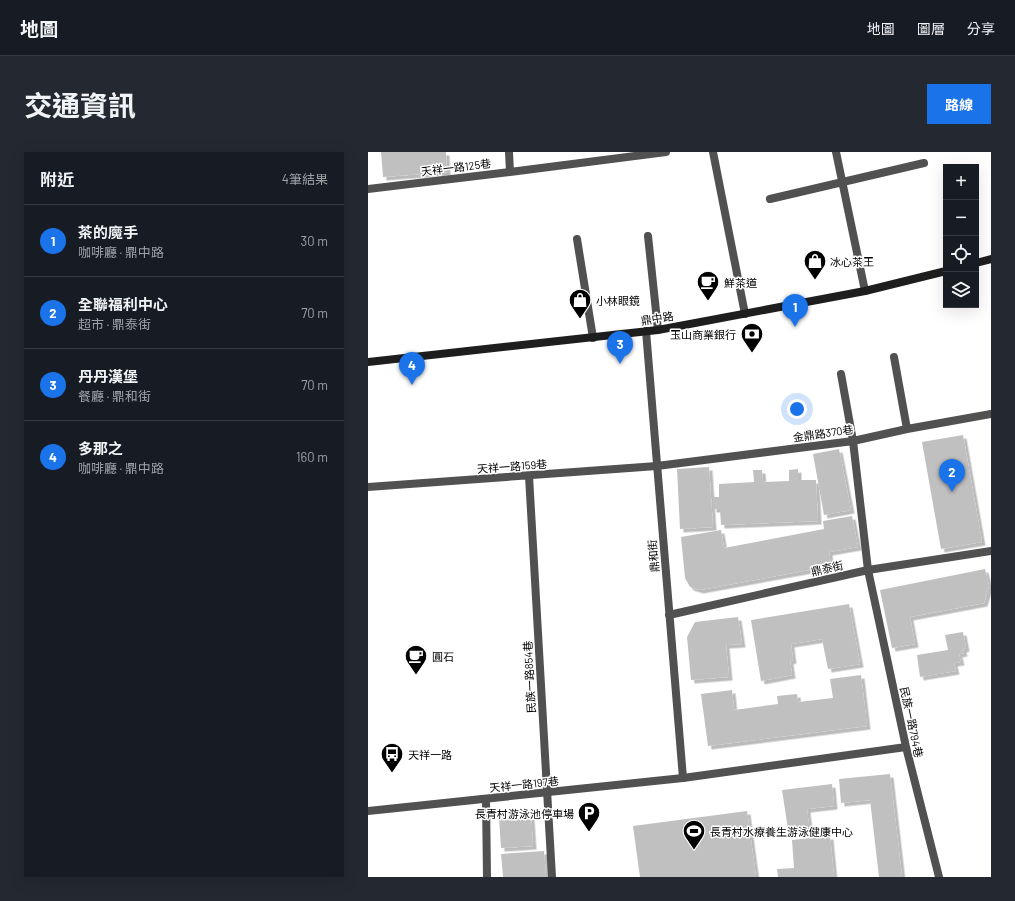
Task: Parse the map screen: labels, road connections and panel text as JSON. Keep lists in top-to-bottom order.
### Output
{
  "streets": {
    "street": [
      "天祥一路125巷",
      "鼎中路",
      "金鼎路370巷",
      "天祥一路159巷",
      "鼎和街",
      "鼎泰街",
      "民族一路854巷",
      "民族一路794巷",
      "天祥一路197巷"
    ]
  },
  "crossings": [
    ["鼎中路", "鼎和街"],
    ["金鼎路370巷", "天祥一路159巷"],
    ["金鼎路370巷", "鼎和街"],
    ["金鼎路370巷", "民族一路794巷"],
    ["天祥一路159巷", "鼎和街"],
    ["天祥一路159巷", "民族一路854巷"],
    ["鼎和街", "鼎泰街"],
    ["鼎和街", "天祥一路197巷"],
    ["鼎泰街", "民族一路794巷"],
    ["民族一路854巷", "天祥一路197巷"],
    ["民族一路794巷", "天祥一路197巷"]
  ],
  "places": {
    "shop": ["冰心茶王", "小林眼鏡"],
    "cafe": ["鮮茶道", "圓石"],
    "bank": ["玉山商業銀行"],
    "bus stop": ["天祥一路"],
    "parking": ["長青村游泳池停車場"],
    "sports": ["長青村水療養生游泳健康中心"]
  },
  "page": {
    "header": "地圖",
    "nav": ["地圖", "圖層", "分享"],
    "title": "交通資訊",
    "buttons": "路線",
    "heading": ["附近", "4筆結果"],
    "map_buttons": ["+", "−"],
    "list": [
      {
        "mark": "1",
        "name": "茶的魔手",
        "note": "咖啡廳 · 鼎中路",
        "value": "30 m"
      },
      {
        "mark": "2",
        "name": "全聯福利中心",
        "note": "超市 · 鼎泰街",
        "value": "70 m"
      },
      {
        "mark": "3",
        "name": "丹丹漢堡",
        "note": "餐廳 · 鼎和街",
        "value": "70 m"
      },
      {
        "mark": "4",
        "name": "多那之",
        "note": "咖啡廳 · 鼎中路",
        "value": "160 m"
      }
    ],
    "pins": [
      "1",
      "3",
      "4",
      "2"
    ]
  }
}
